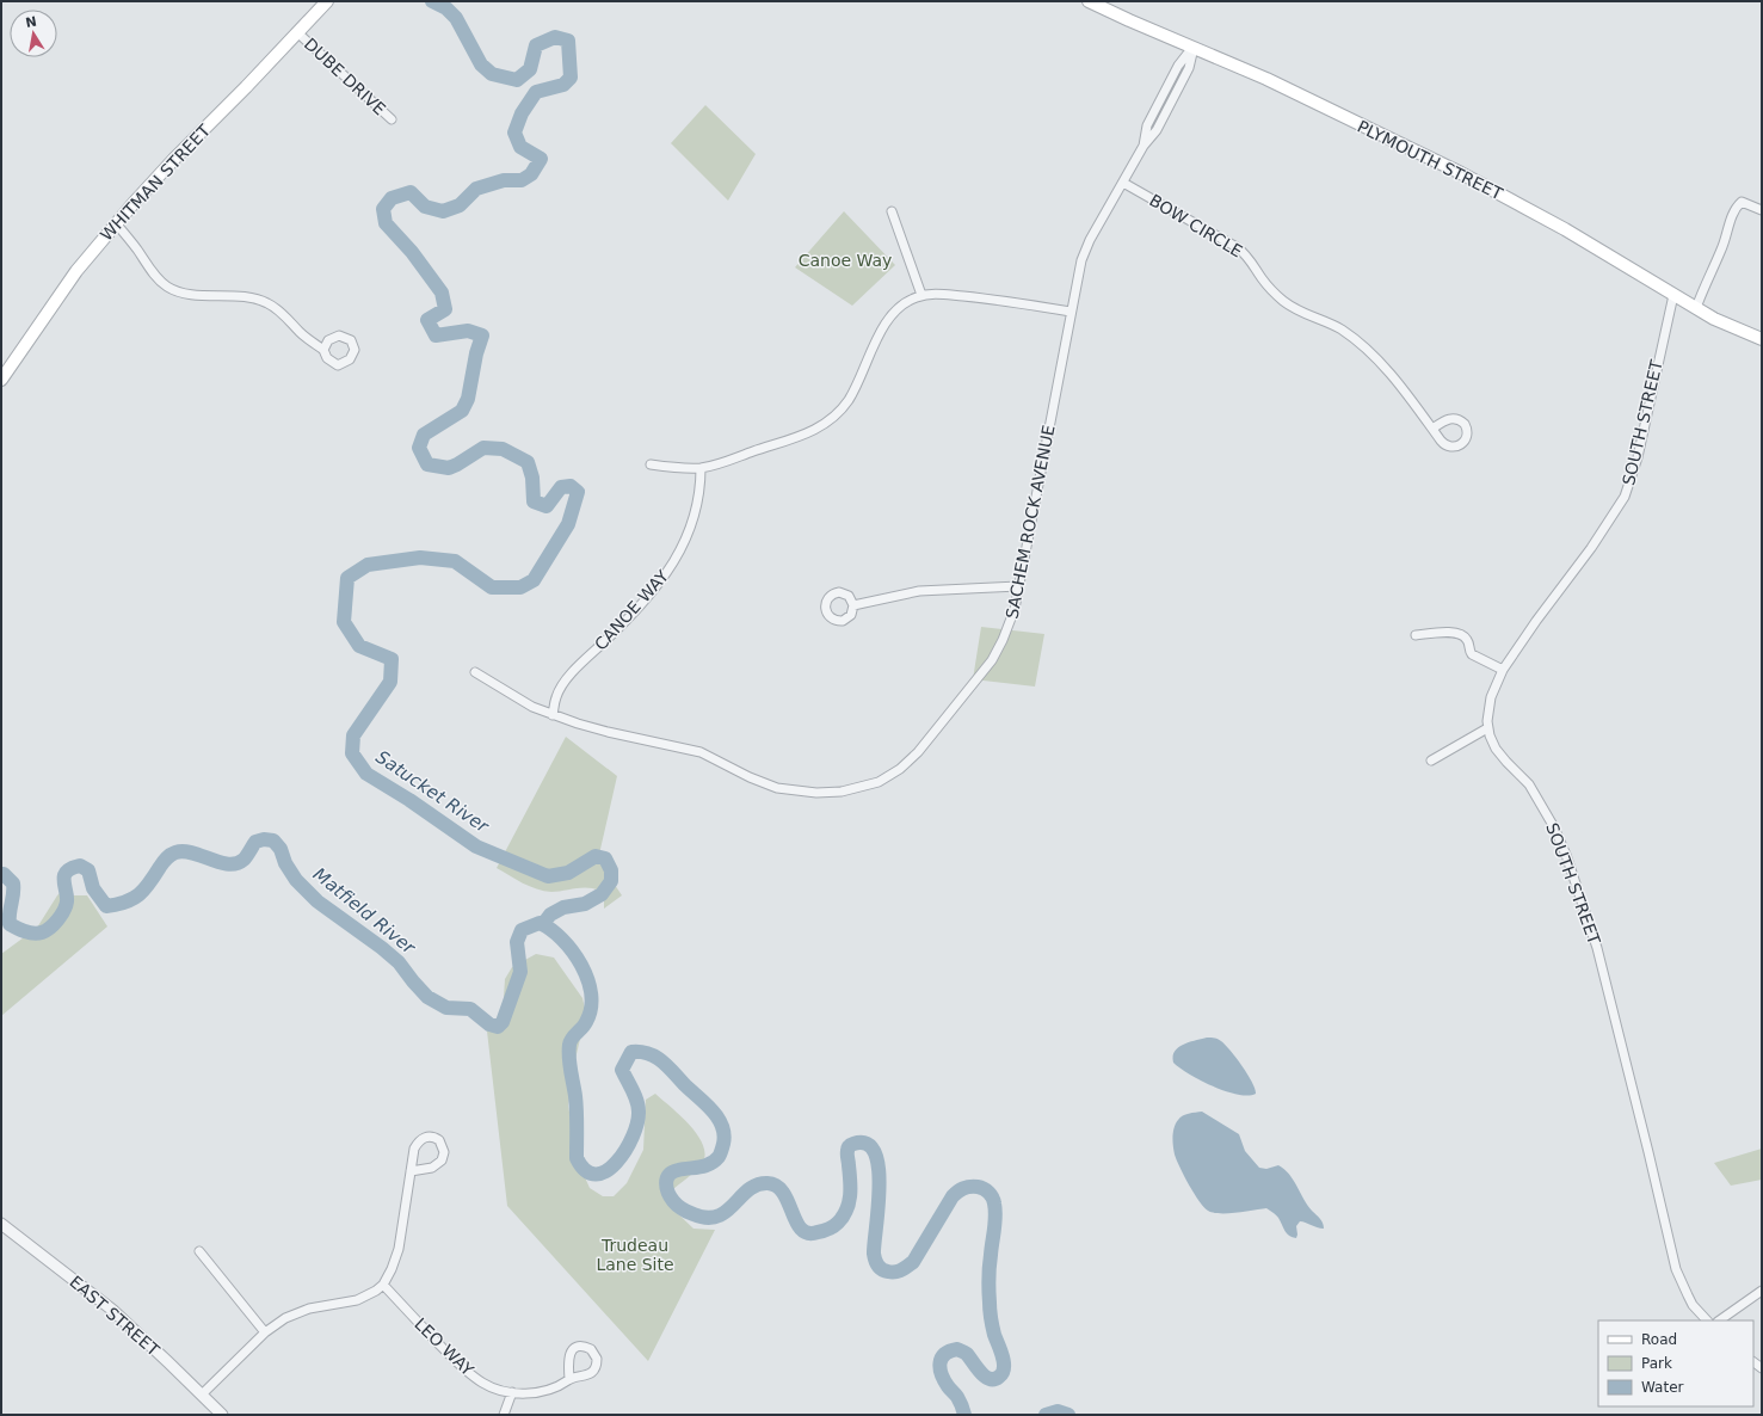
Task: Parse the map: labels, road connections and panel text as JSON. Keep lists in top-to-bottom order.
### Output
{
  "streets": {
    "main road": ["PLYMOUTH STREET", "WHITMAN STREET"],
    "street": [
      "DUBE DRIVE",
      "BOW CIRCLE",
      "SOUTH STREET",
      "SACHEM ROCK AVENUE",
      "CANOE WAY",
      "EAST STREET",
      "LEO WAY"
    ]
  },
  "crossings": [
    ["DUBE DRIVE", "WHITMAN STREET"],
    ["PLYMOUTH STREET", "SOUTH STREET"],
    ["PLYMOUTH STREET", "SACHEM ROCK AVENUE"],
    ["BOW CIRCLE", "SACHEM ROCK AVENUE"],
    ["SACHEM ROCK AVENUE", "CANOE WAY"]
  ],
  "water": ["Satucket River", "Matfield River"],
  "parks": ["Canoe Way", "Trudeau Lane Site"],
  "legend": ["Road", "Park", "Water"],
  "north": "top"
}
